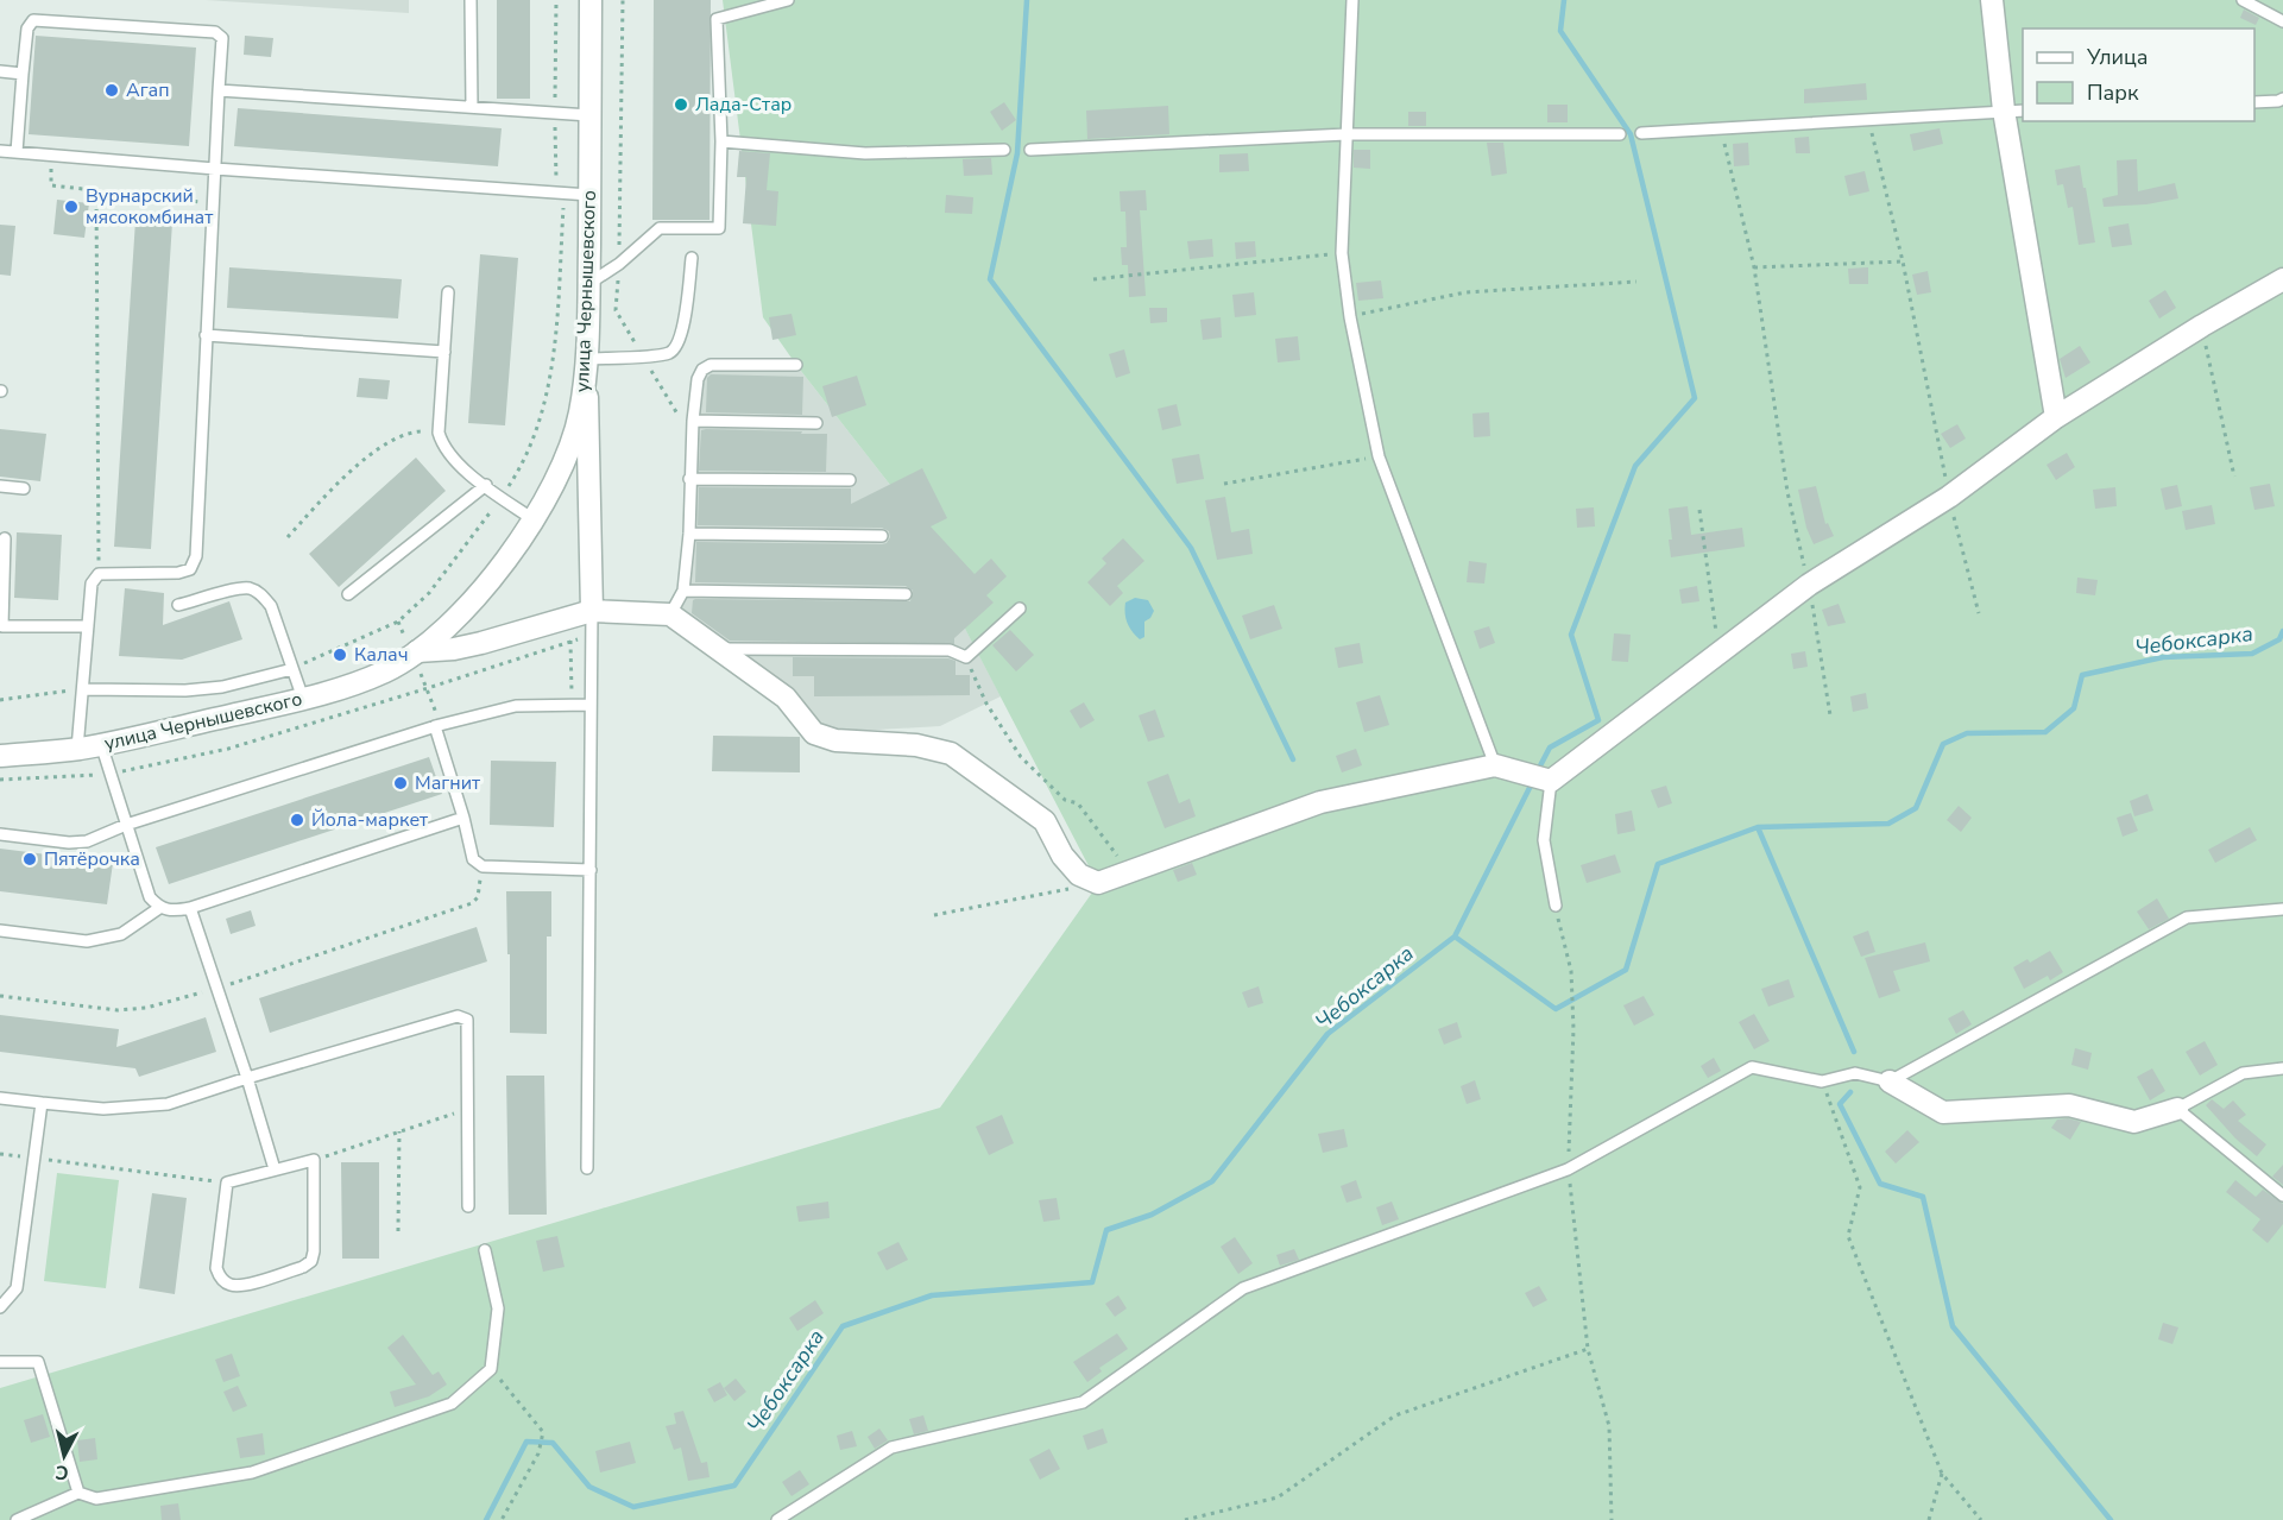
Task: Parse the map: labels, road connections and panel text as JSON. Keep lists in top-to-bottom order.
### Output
{
  "streets": {
    "street": ["улица Чернышевского"]
  },
  "water": ["Чебоксарка"],
  "places": [
    "Агап",
    "Лада-Стар",
    "Вурнарский мясокомбинат",
    "Калач",
    "Магнит",
    "Йола-маркет",
    "Пятёрочка"
  ],
  "legend": ["Улица", "Парк"],
  "north": "bottom"
}
